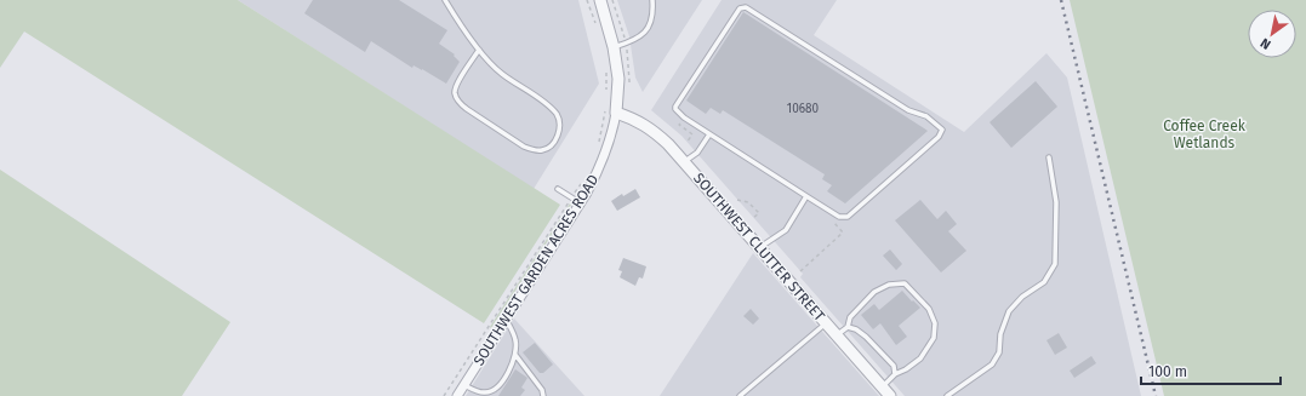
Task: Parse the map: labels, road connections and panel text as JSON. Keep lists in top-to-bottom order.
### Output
{
  "streets": {
    "street": ["SOUTHWEST CLUTTER STREET", "SOUTHWEST GARDEN ACRES ROAD"]
  },
  "crossings": [
    ["SOUTHWEST CLUTTER STREET", "SOUTHWEST GARDEN ACRES ROAD"]
  ],
  "parks": ["Coffee Creek Wetlands"],
  "house_numbers": ["10680"],
  "scale_bar": "100 m",
  "north": "bottom left"
}
